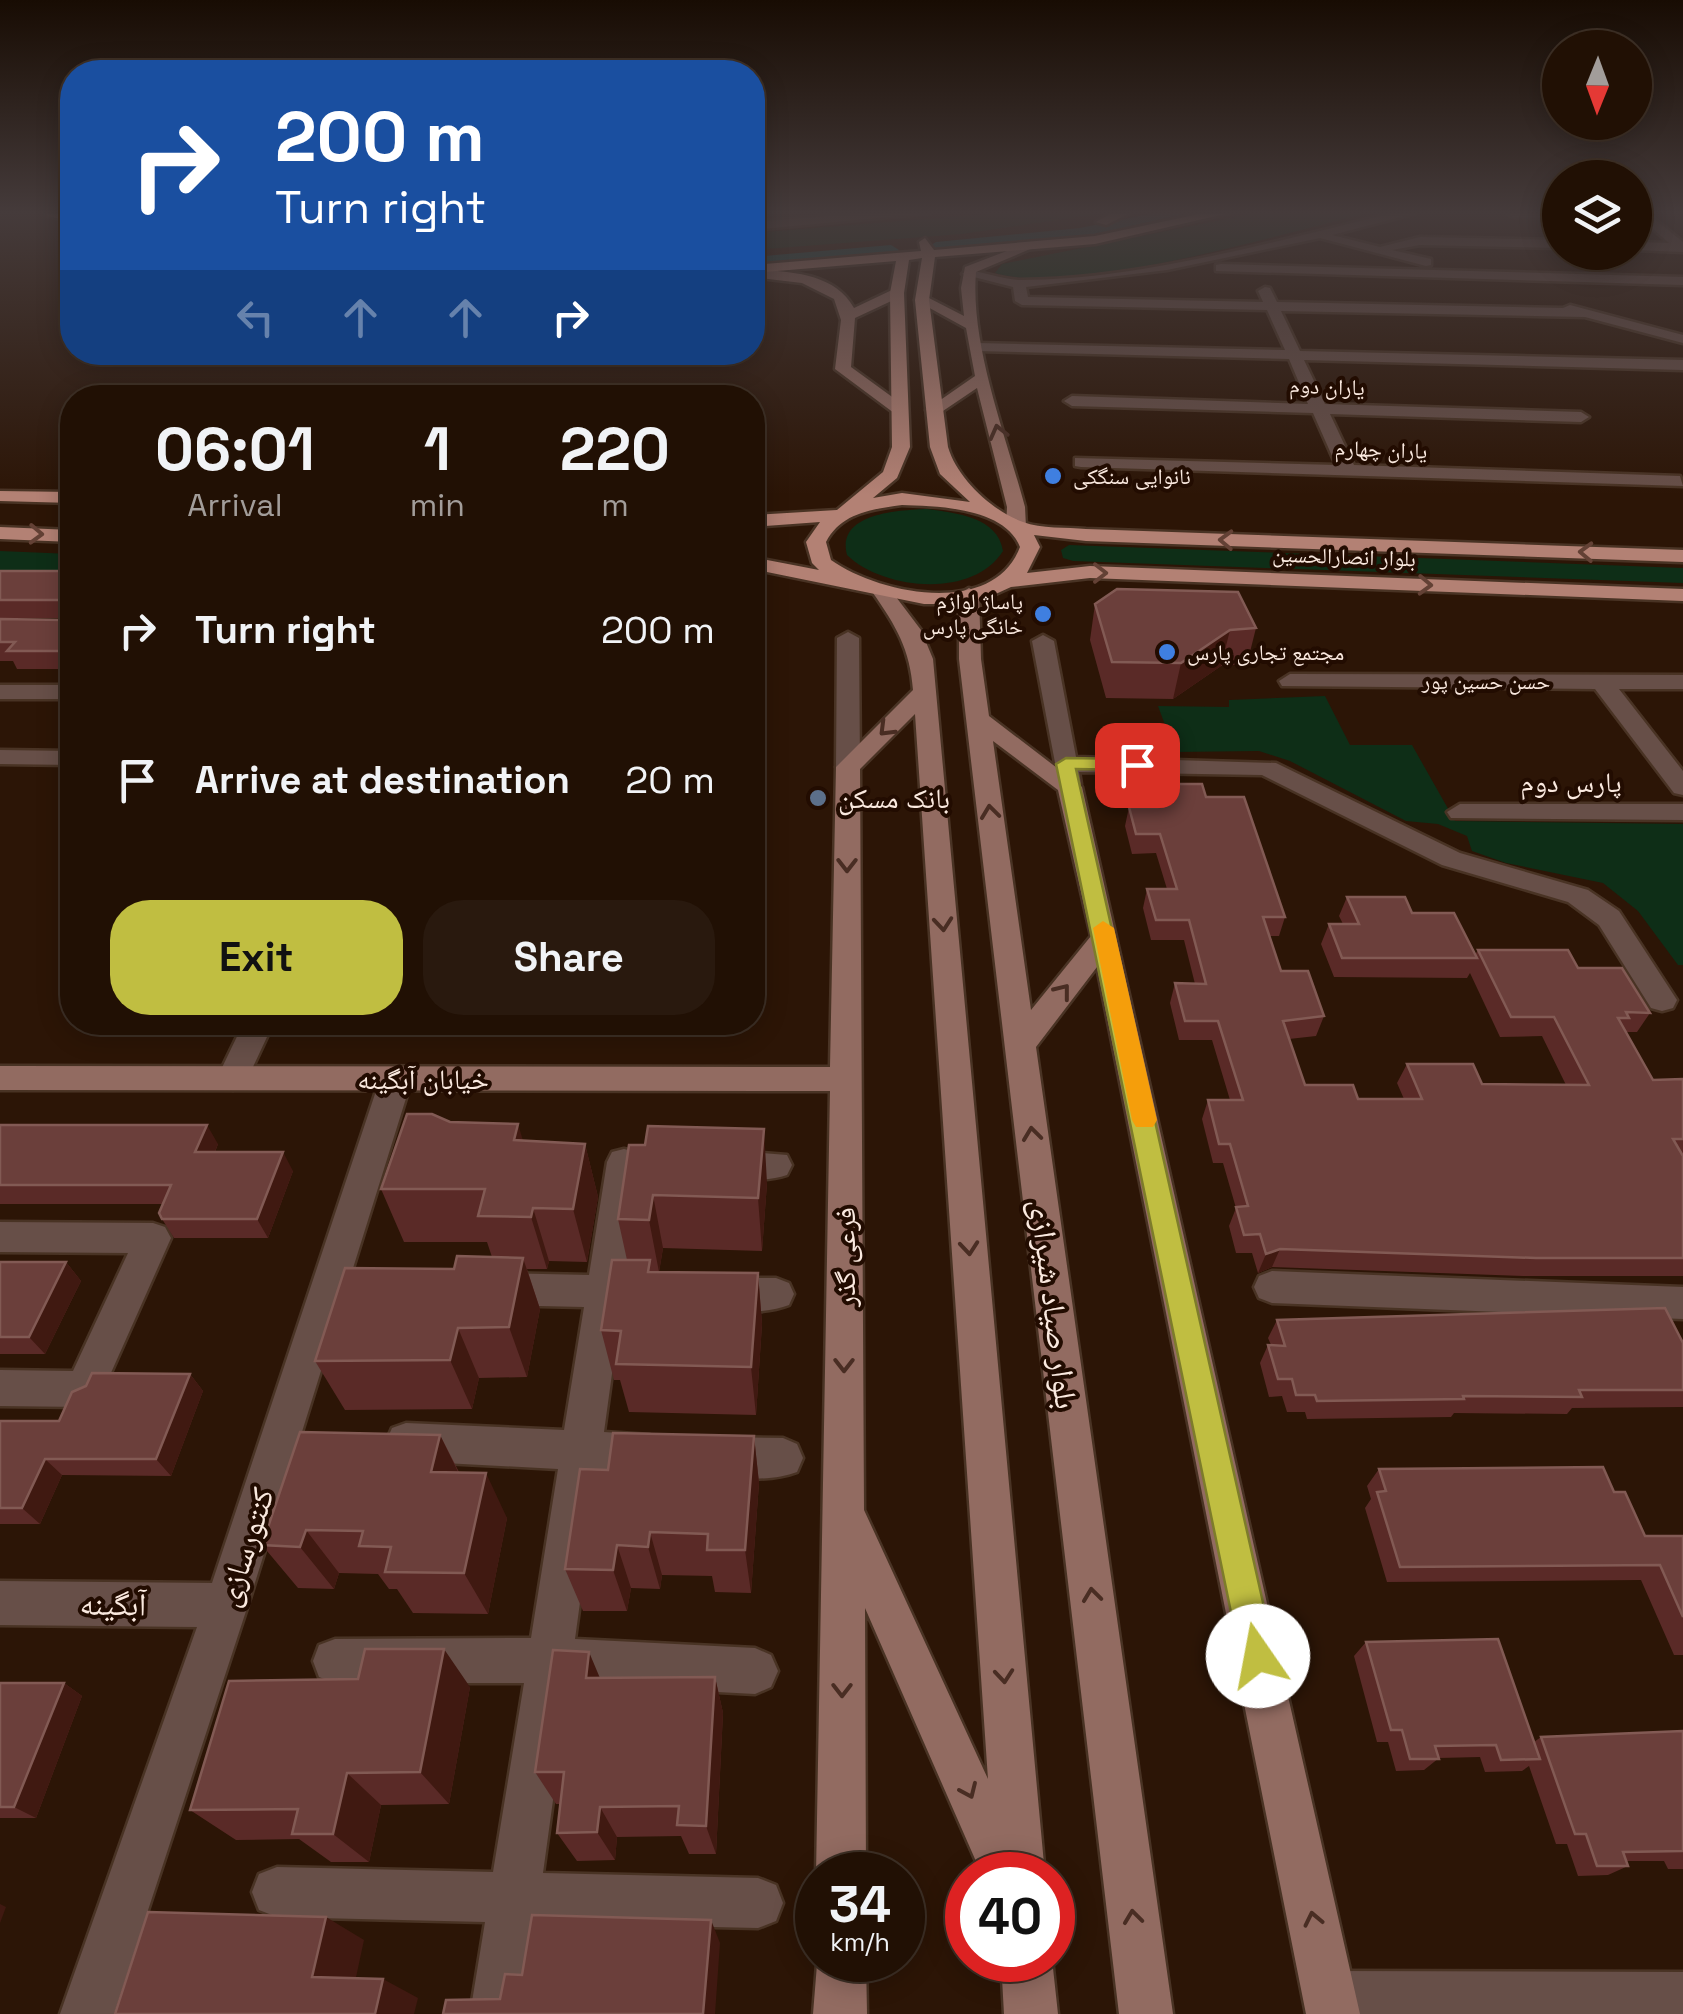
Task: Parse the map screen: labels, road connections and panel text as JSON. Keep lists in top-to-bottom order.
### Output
{
  "streets": {
    "main road": [
      "بلوار انصارالحسین",
      "خیابان آبگینه",
      "فرعی گذر",
      "بلوار صیاد شیرازی"
    ],
    "street": [
      "یاران دوم",
      "یاران چهارم",
      "حسن حسین پور",
      "پارس دوم",
      "کنتورسازی",
      "آبگینه"
    ]
  },
  "crossings": [
    ["بلوار انصارالحسین", "بلوار صیاد شیرازی"],
    ["خیابان آبگینه", "فرعی گذر"],
    ["خیابان آبگینه", "کنتورسازی"],
    ["کنتورسازی", "آبگینه"]
  ],
  "places": [
    "نانوایی سنگکی",
    "پاساژ لوازم خانگی پارس",
    "مجتمع تجاری پارس",
    "بانک مسکن"
  ],
  "north": "bottom",
  "page": {
    "turn": ["200 m", "Turn right"],
    "eta": [
      "06:01",
      "Arrival",
      "1",
      "min",
      "220",
      "m"
    ],
    "list": [
      {
        "name": "Turn right",
        "value": "200 m"
      },
      {
        "name": "Arrive at destination",
        "value": "20 m"
      }
    ],
    "buttons": ["Exit", "Share"],
    "speed": "34 km/h",
    "limit": "40"
  }
}
